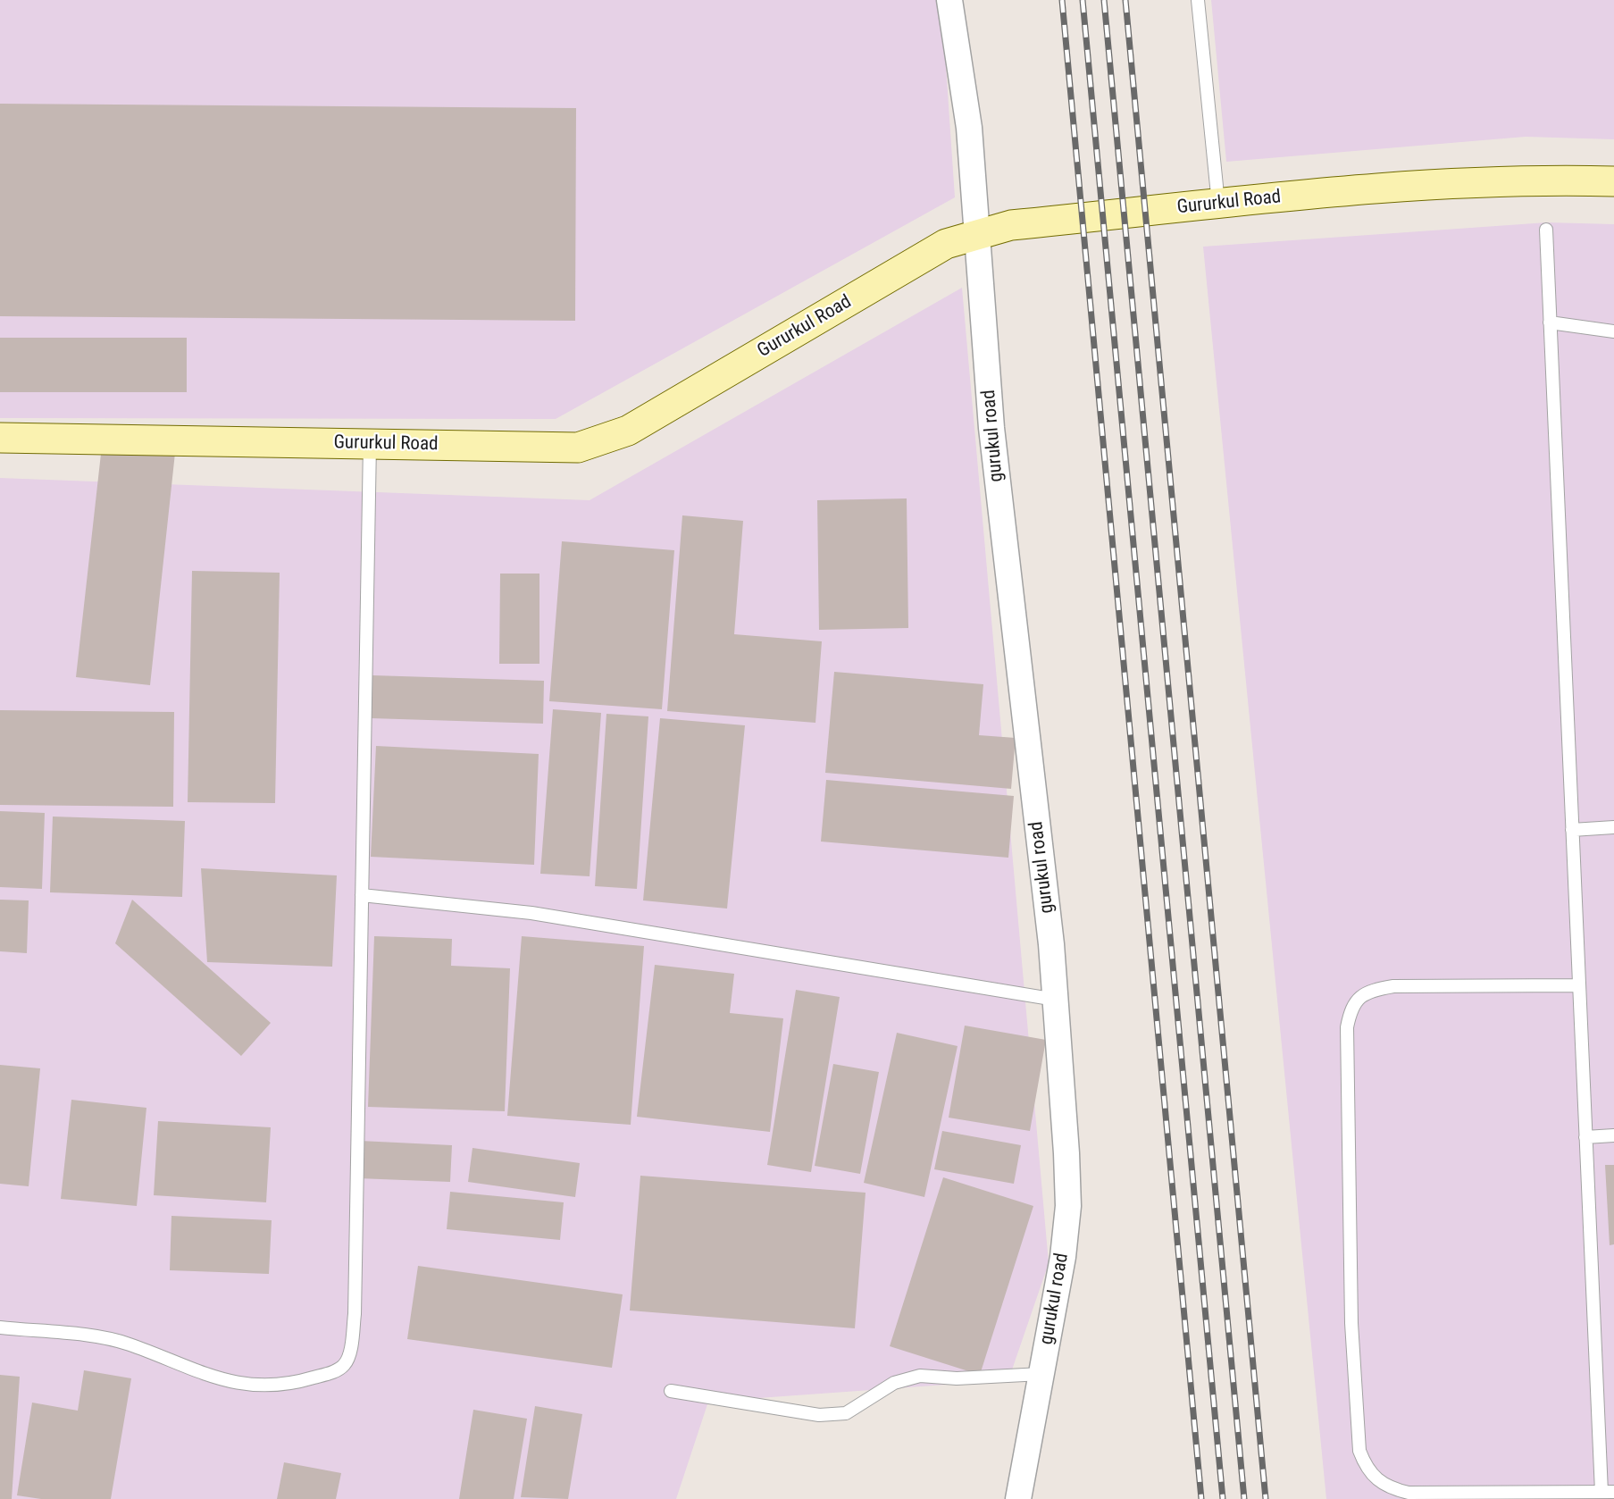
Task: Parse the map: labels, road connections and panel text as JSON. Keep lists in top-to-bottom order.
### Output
{
  "streets": {
    "street": ["Gururkul Road", "gurukul road"]
  },
  "crossings": [
    ["Gururkul Road", "gurukul road"]
  ]
}
